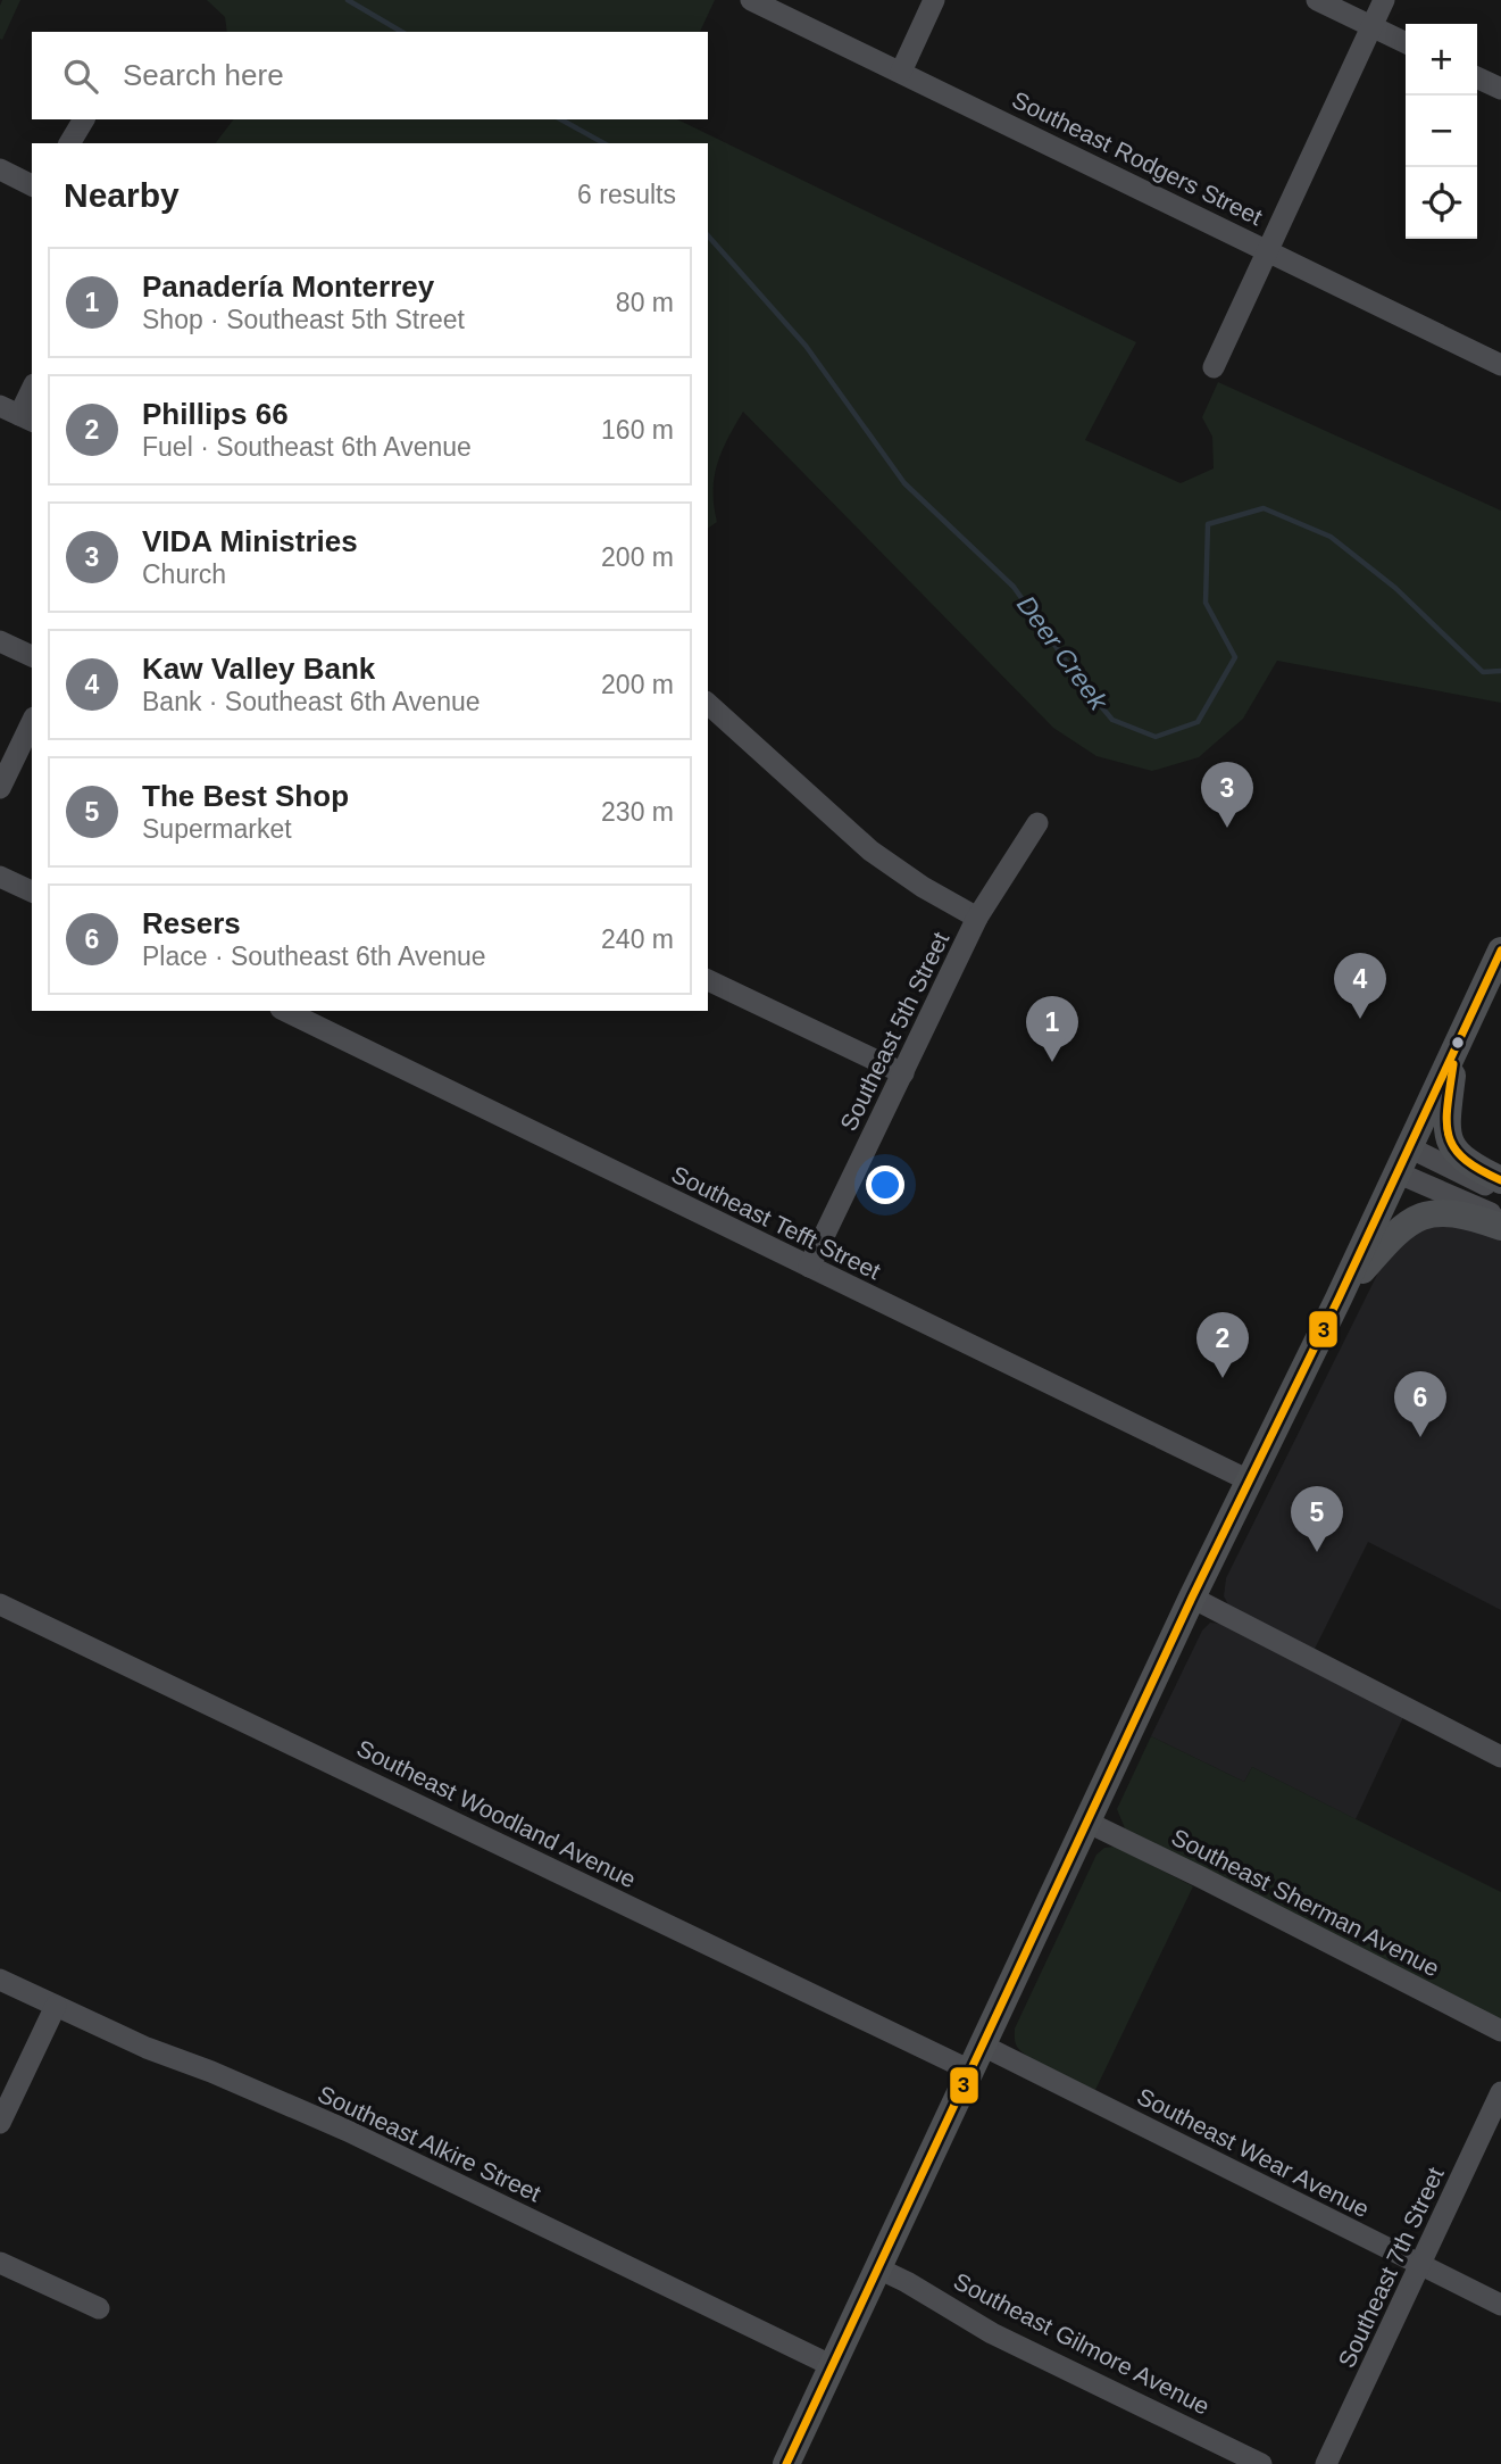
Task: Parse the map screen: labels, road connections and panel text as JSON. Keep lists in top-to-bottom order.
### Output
{
  "streets": {
    "street": [
      "Southeast Rodgers Street",
      "Southeast 5th Street",
      "Southeast Tefft Street",
      "Southeast Woodland Avenue",
      "Southeast Sherman Avenue",
      "Southeast Alkire Street",
      "Southeast Wear Avenue",
      "Southeast 7th Street",
      "Southeast Gilmore Avenue"
    ]
  },
  "crossings": [
    ["Southeast 5th Street", "Southeast Tefft Street"],
    ["Southeast Wear Avenue", "Southeast 7th Street"]
  ],
  "water": ["Deer Creek"],
  "lines": ["transit line 3"],
  "page": {
    "map_buttons": ["+", "−"],
    "search": "Search here",
    "heading": ["Nearby", "6 results"],
    "list": [
      {
        "mark": "1",
        "name": "Panadería Monterrey",
        "note": "Shop · Southeast 5th Street",
        "value": "80 m"
      },
      {
        "mark": "2",
        "name": "Phillips 66",
        "note": "Fuel · Southeast 6th Avenue",
        "value": "160 m"
      },
      {
        "mark": "3",
        "name": "VIDA Ministries",
        "note": "Church",
        "value": "200 m"
      },
      {
        "mark": "4",
        "name": "Kaw Valley Bank",
        "note": "Bank · Southeast 6th Avenue",
        "value": "200 m"
      },
      {
        "mark": "5",
        "name": "The Best Shop",
        "note": "Supermarket",
        "value": "230 m"
      },
      {
        "mark": "6",
        "name": "Resers",
        "note": "Place · Southeast 6th Avenue",
        "value": "240 m"
      }
    ],
    "pins": [
      "3",
      "4",
      "1",
      "2",
      "6",
      "5"
    ]
  }
}
